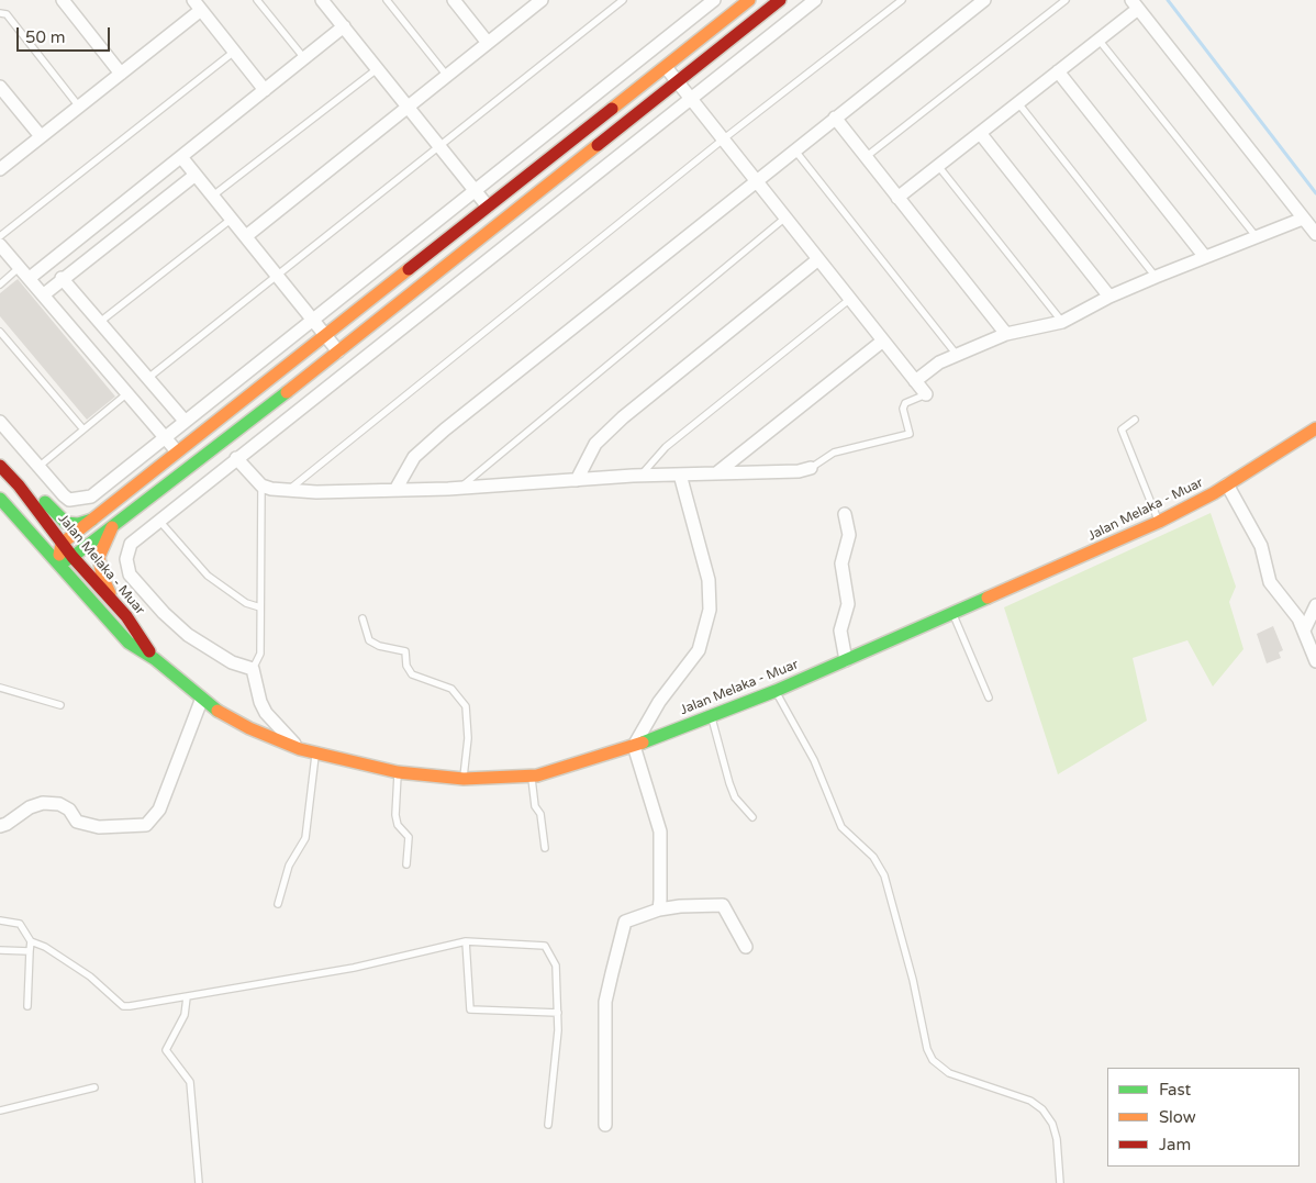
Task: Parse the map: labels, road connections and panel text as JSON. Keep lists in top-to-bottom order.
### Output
{
  "streets": {
    "main road": ["Jalan Melaka - Muar"]
  },
  "legend": ["Fast", "Slow", "Jam"],
  "scale_bar": "50 m"
}
